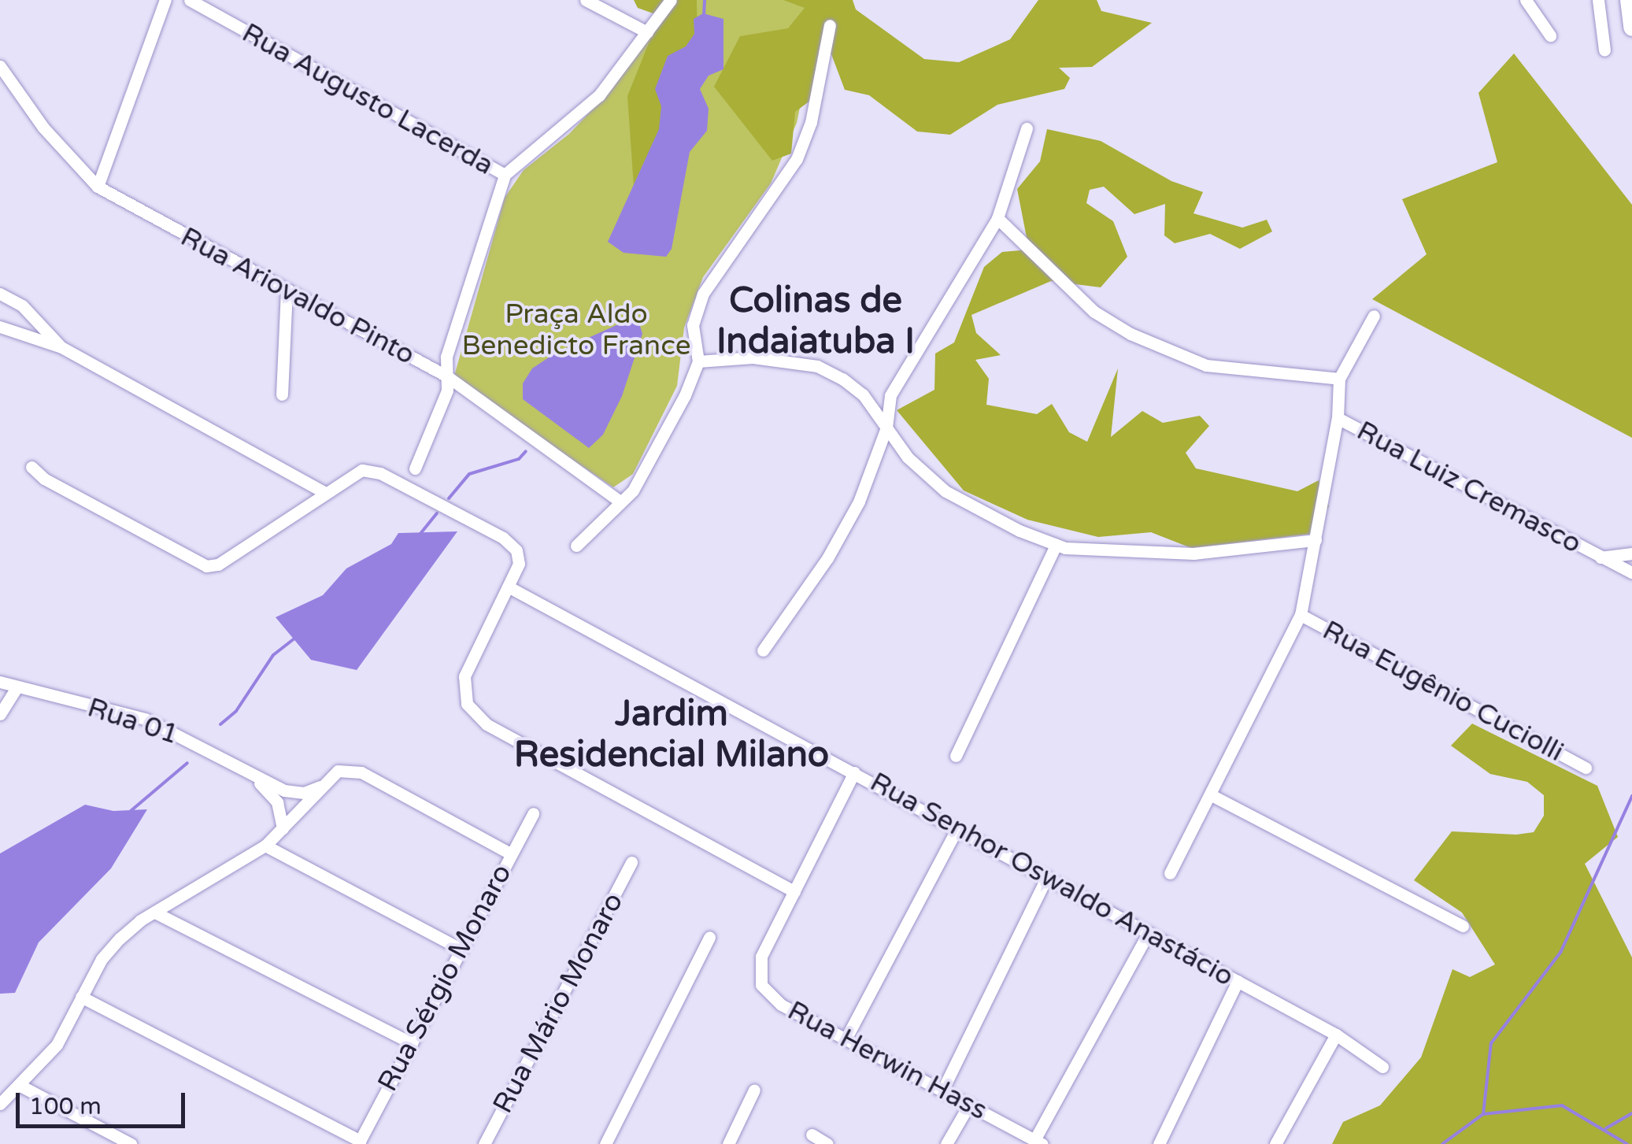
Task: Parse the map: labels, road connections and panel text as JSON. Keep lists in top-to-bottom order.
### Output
{
  "streets": {
    "street": [
      "Rua Augusto Lacerda",
      "Rua Ariovaldo Pinto",
      "Rua Luiz Cremasco",
      "Rua Eugênio Cuciolli",
      "Rua 01",
      "Rua Senhor Oswaldo Anastácio",
      "Rua Sérgio Monaro",
      "Rua Mário Monaro",
      "Rua Herwin Hass"
    ]
  },
  "districts": ["Colinas de Indaiatuba I", "Jardim Residencial Milano"],
  "parks": ["Praça Aldo Benedicto France"],
  "scale_bar": "100 m"
}
